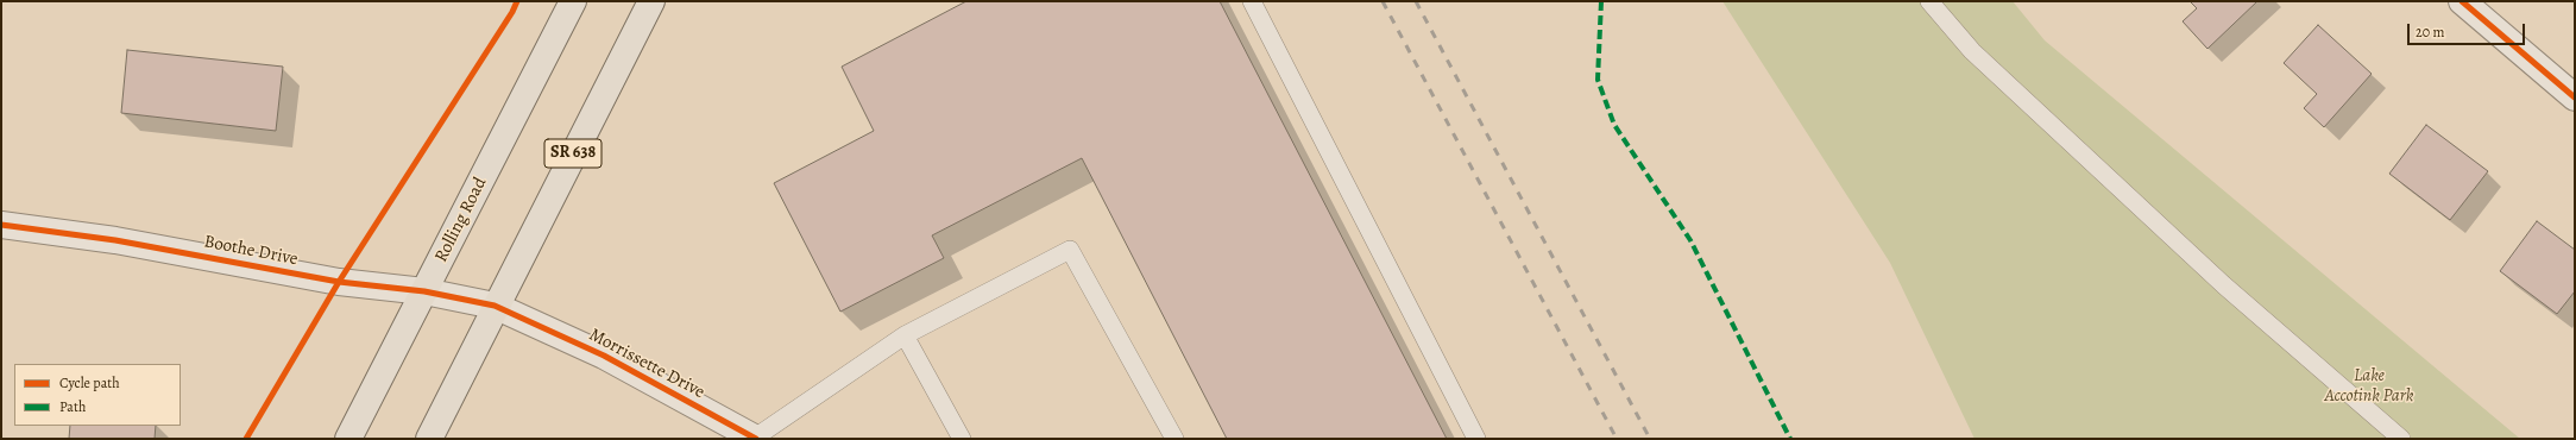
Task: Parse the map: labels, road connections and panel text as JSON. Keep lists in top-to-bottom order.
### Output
{
  "streets": {
    "main road": ["SR 638", "Rolling Road"],
    "street": ["Boothe Drive", "Morrissette Drive"]
  },
  "crossings": [
    ["SR 638", "Boothe Drive"],
    ["SR 638", "Morrissette Drive"],
    ["Rolling Road", "Boothe Drive"],
    ["Boothe Drive", "Morrissette Drive"]
  ],
  "parks": ["Lake Accotink Park"],
  "legend": ["Cycle path", "Path"],
  "scale_bar": "20 m"
}
